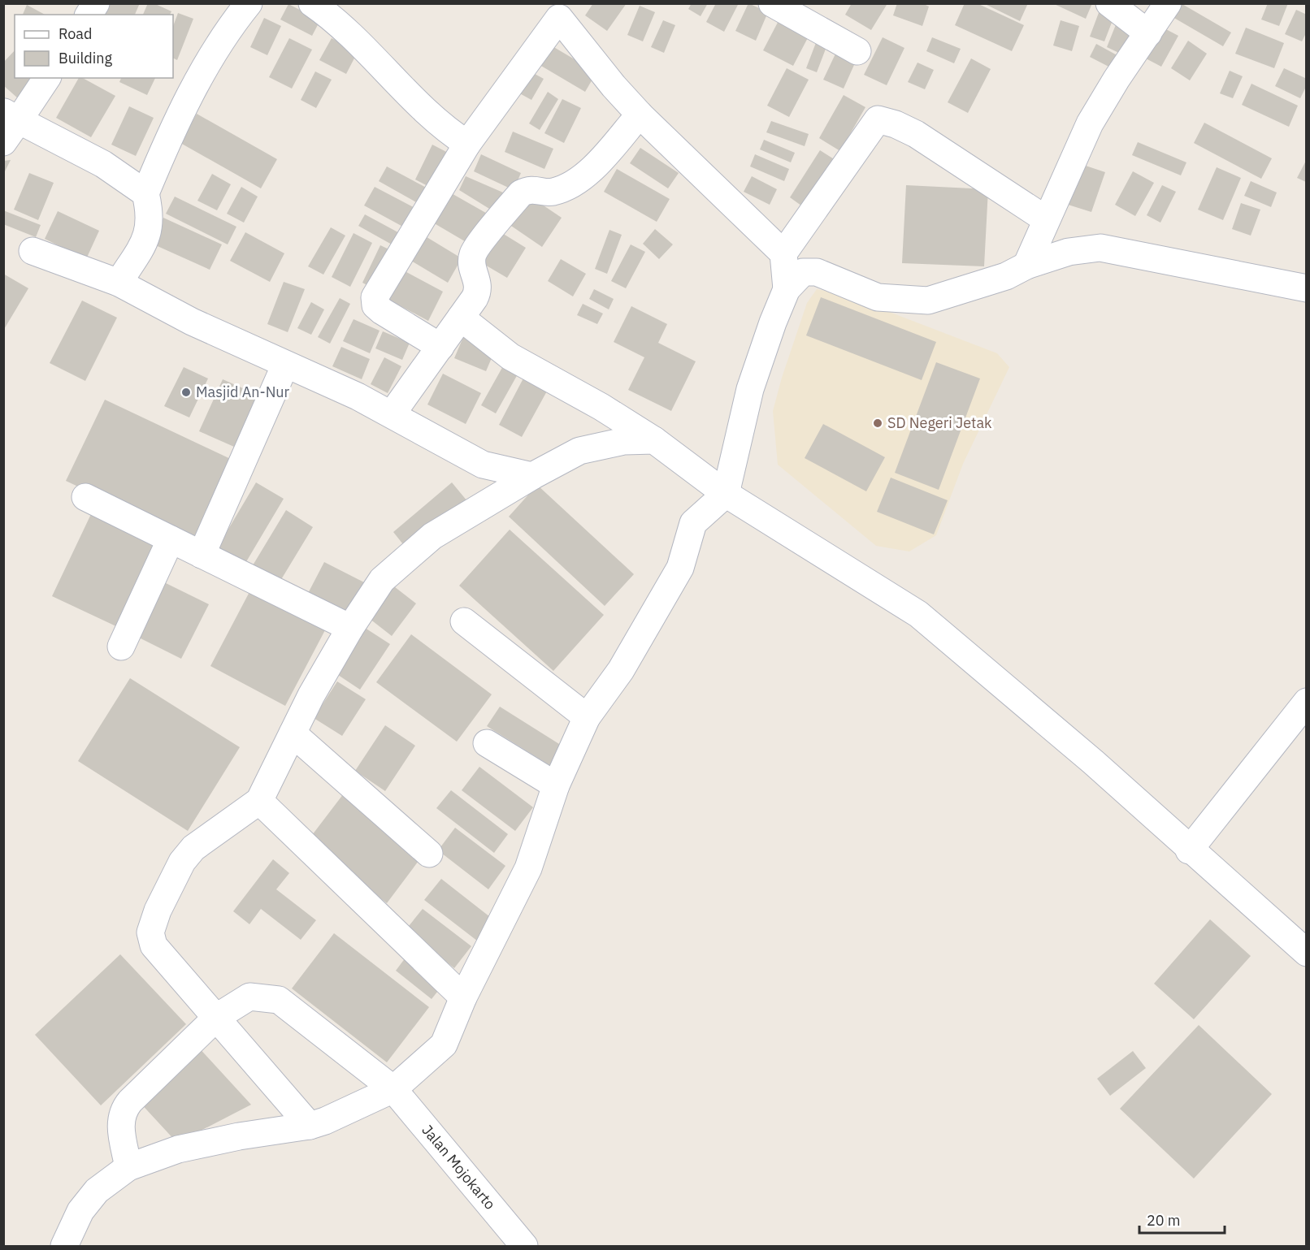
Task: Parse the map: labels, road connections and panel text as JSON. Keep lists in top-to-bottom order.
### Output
{
  "streets": {
    "street": ["Jalan Mojokarto"]
  },
  "places": ["Masjid An-Nur", "SD Negeri Jetak"],
  "legend": ["Road", "Building"],
  "scale_bar": "20 m"
}
